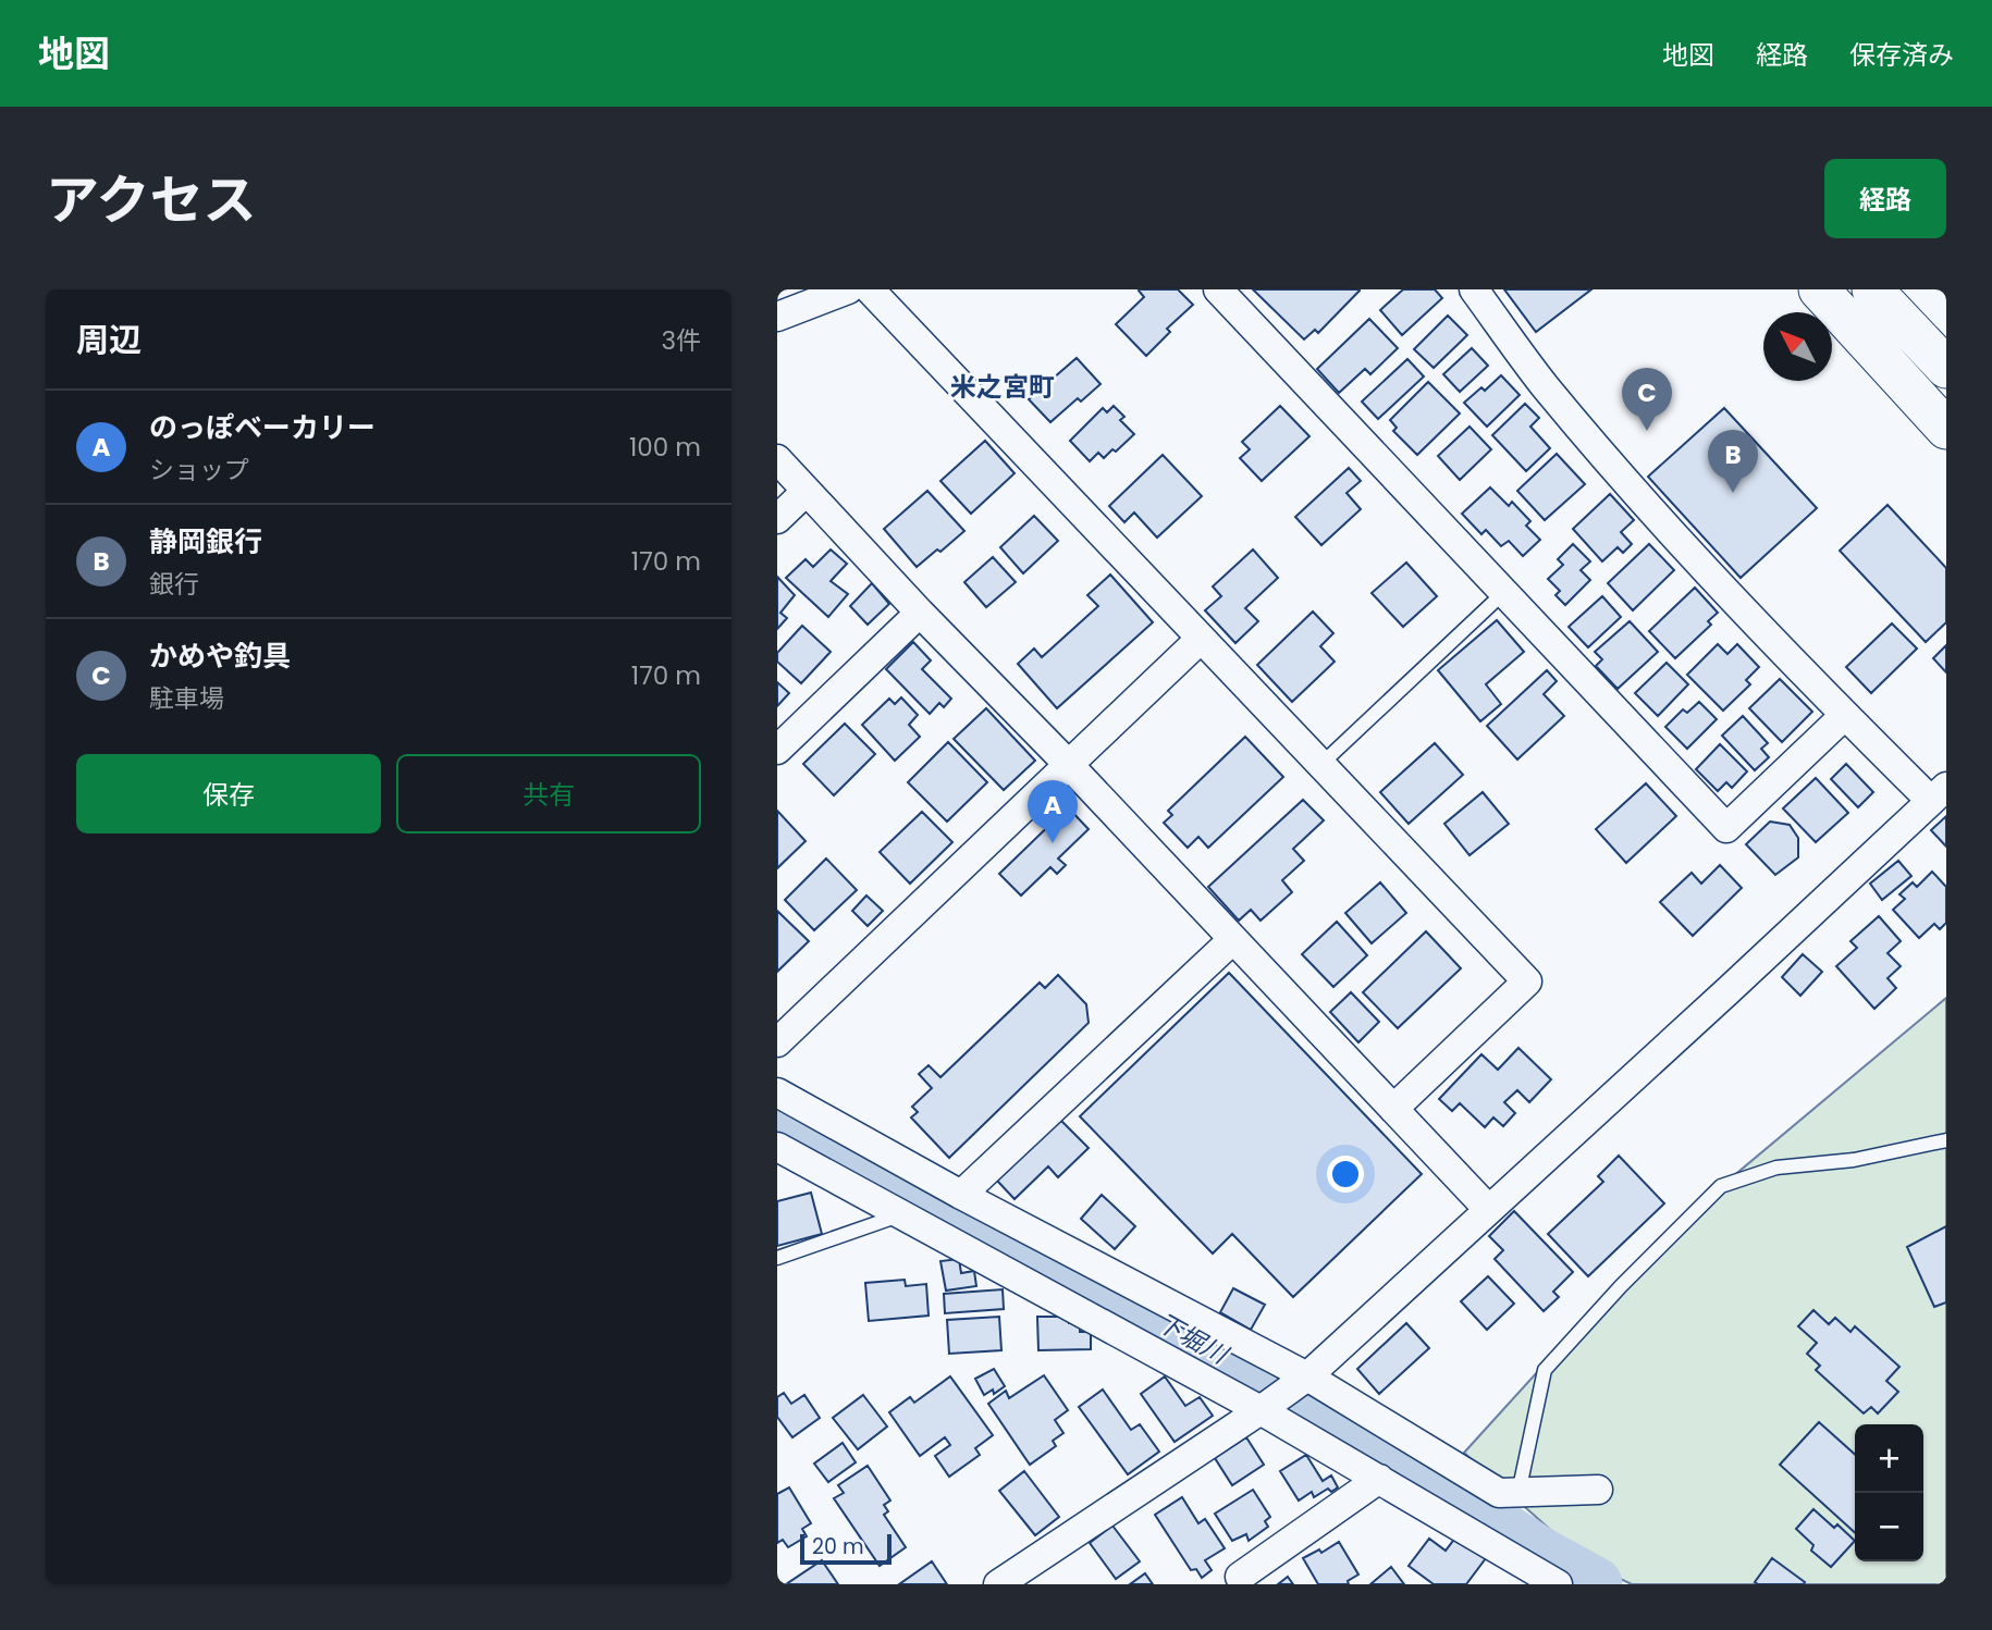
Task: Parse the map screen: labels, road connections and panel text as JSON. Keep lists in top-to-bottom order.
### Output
{
  "districts": ["米之宮町"],
  "water": ["下堀川"],
  "scale_bar": "20 m",
  "north": "top left",
  "page": {
    "header": "地図",
    "nav": ["地図", "経路", "保存済み"],
    "title": "アクセス",
    "buttons": [
      "経路",
      ["保存", "共有"]
    ],
    "heading": ["周辺", "3件"],
    "pins": ["C", "B", "A"],
    "list": [
      {
        "mark": "A",
        "name": "のっぽベーカリー",
        "note": "ショップ",
        "value": "100 m"
      },
      {
        "mark": "B",
        "name": "静岡銀行",
        "note": "銀行",
        "value": "170 m"
      },
      {
        "mark": "C",
        "name": "かめや釣具",
        "note": "駐車場",
        "value": "170 m"
      }
    ],
    "map_buttons": ["+", "−"],
    "scale": "20 m"
  }
}
